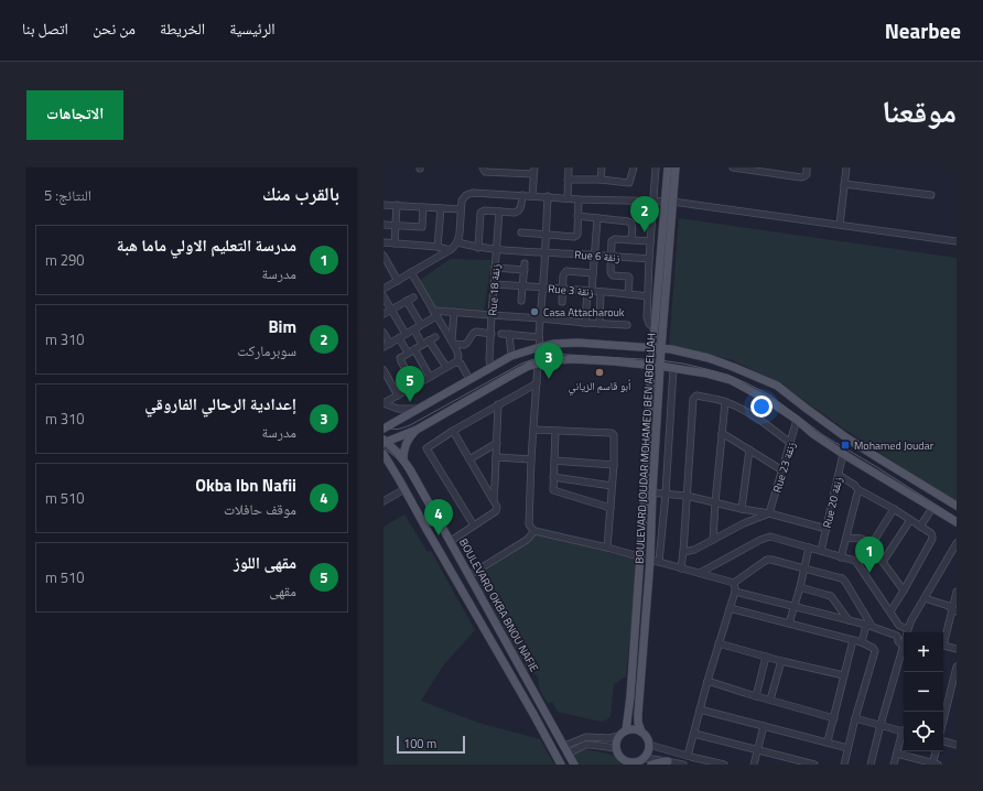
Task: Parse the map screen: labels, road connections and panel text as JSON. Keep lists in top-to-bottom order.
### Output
{
  "streets": {
    "main road": ["BOULEVARD JOUDAR MOHAMED BEN ABDELLAH", "BOULEVARD OKBA BNOU NAFIE"],
    "street": [
      "Rue 6 زنقة",
      "Rue 18 زنقة",
      "Rue 3 زنقة",
      "Rue 23 زنقة",
      "Rue 20 زنقة"
    ]
  },
  "crossings": [
    ["Rue 6 زنقة", "Rue 18 زنقة"],
    ["Rue 18 زنقة", "Rue 3 زنقة"]
  ],
  "places": {
    "other": ["Casa Attacharouk", "أبو قاسم الزياني"],
    "transit": ["Mohamed Joudar"]
  },
  "scale_bar": "100 m",
  "page": {
    "header": "Nearbee",
    "nav": [
      "الرئيسية",
      "الخريطة",
      "من نحن",
      "اتصل بنا"
    ],
    "title": "موقعنا",
    "buttons": "الاتجاهات",
    "heading": ["بالقرب منك", "النتائج: 5"],
    "pins": [
      "2",
      "3",
      "5",
      "4",
      "1"
    ],
    "list": [
      {
        "mark": "1",
        "name": "مدرسة التعليم الاولي ماما هبة",
        "note": "مدرسة",
        "value": "290 m"
      },
      {
        "mark": "2",
        "name": "Bim",
        "note": "سوبرماركت",
        "value": "310 m"
      },
      {
        "mark": "3",
        "name": "إعدادية الرحالي الفاروقي",
        "note": "مدرسة",
        "value": "310 m"
      },
      {
        "mark": "4",
        "name": "Okba Ibn Nafii",
        "note": "موقف حافلات",
        "value": "510 m"
      },
      {
        "mark": "5",
        "name": "مقهى اللوز",
        "note": "مقهى",
        "value": "510 m"
      }
    ],
    "map_buttons": ["+", "−"],
    "scale": "100 m"
  }
}
